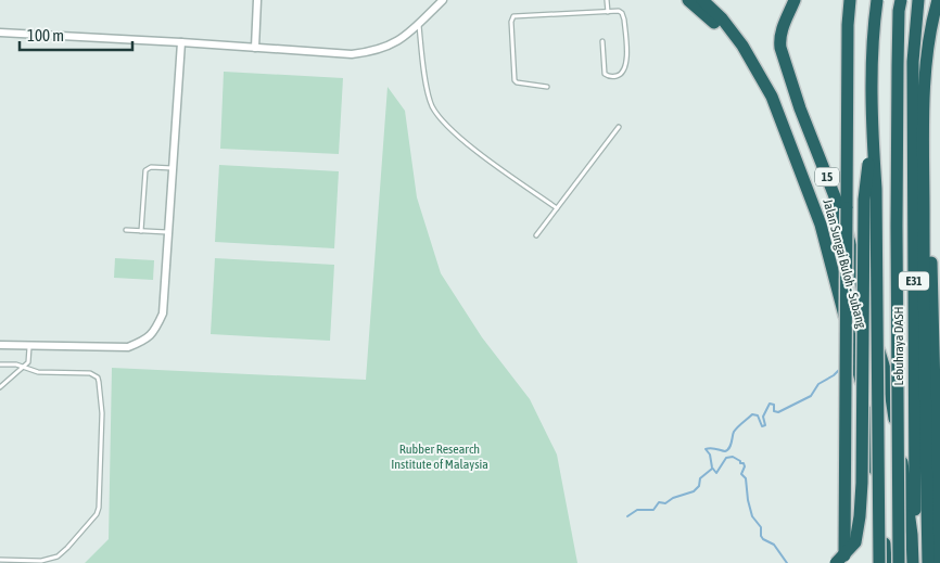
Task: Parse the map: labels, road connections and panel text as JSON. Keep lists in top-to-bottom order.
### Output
{
  "streets": {
    "highway": [
      "15",
      "Jalan Sungai Buloh - Subang",
      "E31",
      "Lebuhraya DASH"
    ]
  },
  "crossings": [
    ["Jalan Sungai Buloh - Subang", "Lebuhraya DASH"]
  ],
  "parks": ["Rubber Research Institute of Malaysia"],
  "scale_bar": "100 m"
}
